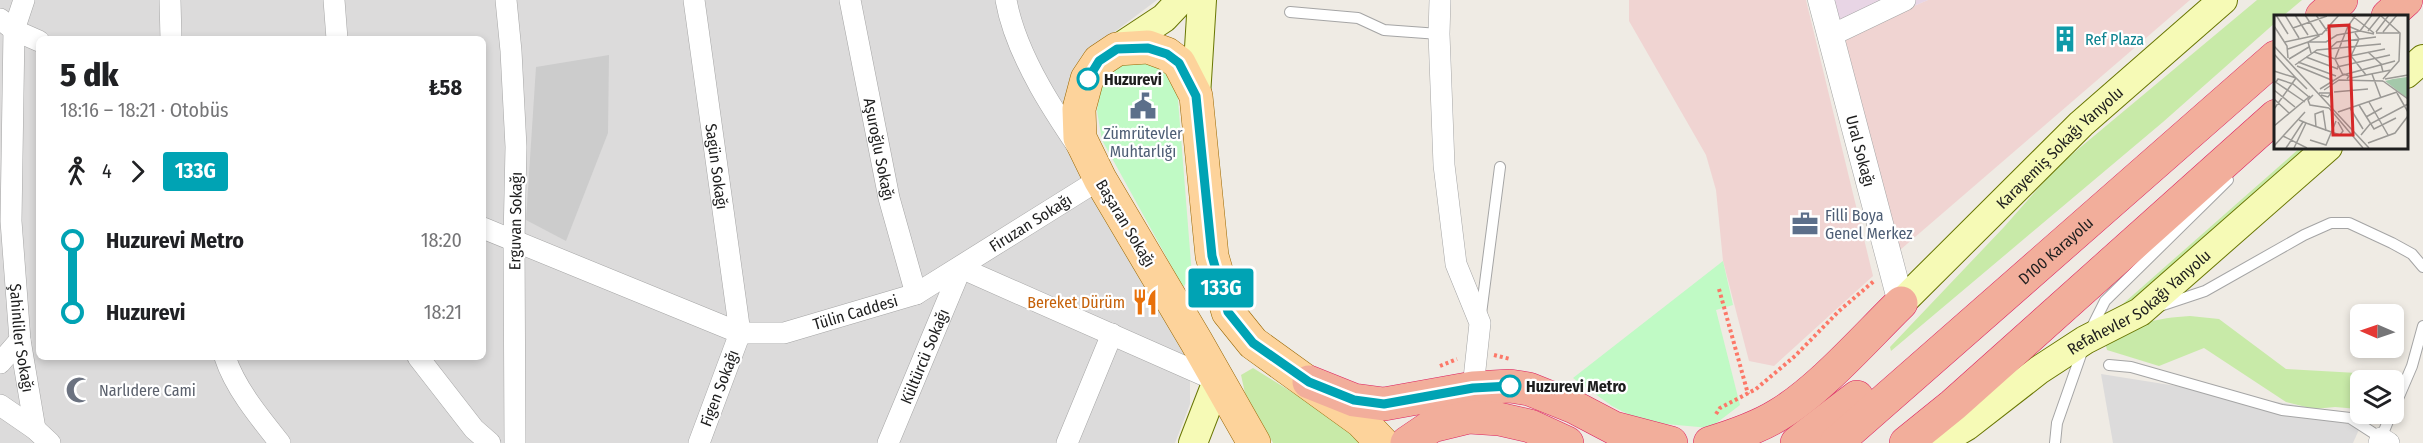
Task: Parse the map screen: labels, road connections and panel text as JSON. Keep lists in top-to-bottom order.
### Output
{
  "streets": {
    "highway": ["D100 Karayolu"],
    "main road": ["Karayemiş Sokağı Yanyolu", "Başaran Sokağı", "Refahevler Sokağı Yanyolu"],
    "street": [
      "Aşuroğlu Sokağı",
      "Ural Sokağı",
      "Sagün Sokağı",
      "Erguvan Sokağı",
      "Firuzan Sokağı",
      "Tülin Caddesi",
      "Şahinliler Sokağı",
      "Kültürcü Sokağı",
      "Figen Sokağı"
    ]
  },
  "crossings": [
    ["Aşuroğlu Sokağı", "Tülin Caddesi"],
    ["Karayemiş Sokağı Yanyolu", "Ural Sokağı"],
    ["Sagün Sokağı", "Tülin Caddesi"],
    ["Sagün Sokağı", "Figen Sokağı"],
    ["Erguvan Sokağı", "Tülin Caddesi"],
    ["Firuzan Sokağı", "Başaran Sokağı"],
    ["Firuzan Sokağı", "Tülin Caddesi"],
    ["Firuzan Sokağı", "Kültürcü Sokağı"],
    ["Tülin Caddesi", "Kültürcü Sokağı"],
    ["Tülin Caddesi", "Figen Sokağı"]
  ],
  "places": {
    "building": ["Ref Plaza"],
    "other": ["Huzurevi", "Huzurevi Metro"],
    "public building": ["Zümrütevler Muhtarlığı"],
    "office": ["Filli Boya Genel Merkez"],
    "restaurant": ["Bereket Dürüm"],
    "mosque": ["Narlıdere Cami"]
  },
  "lines": ["bus line 133G"],
  "north": "left",
  "page": {
    "on_map": "133G",
    "heading": ["5 dk", "18:16 – 18:21 · Otobüs", "₺58"],
    "legs": ["4", "133G"],
    "list": [
      {
        "name": "Huzurevi Metro",
        "value": "18:20"
      },
      {
        "name": "Huzurevi",
        "value": "18:21"
      }
    ]
  }
}
